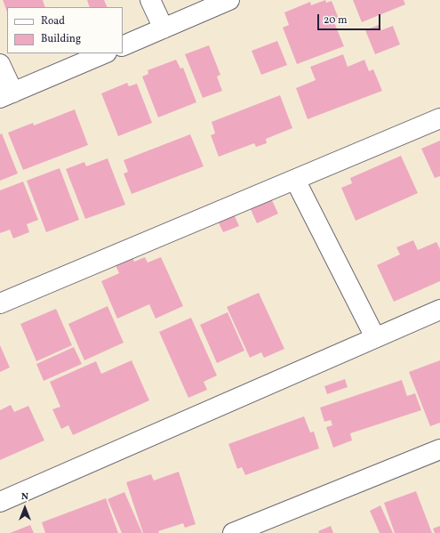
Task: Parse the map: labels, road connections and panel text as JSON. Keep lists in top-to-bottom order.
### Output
{
  "legend": ["Road", "Building"],
  "scale_bar": "20 m",
  "north": "top"
}
